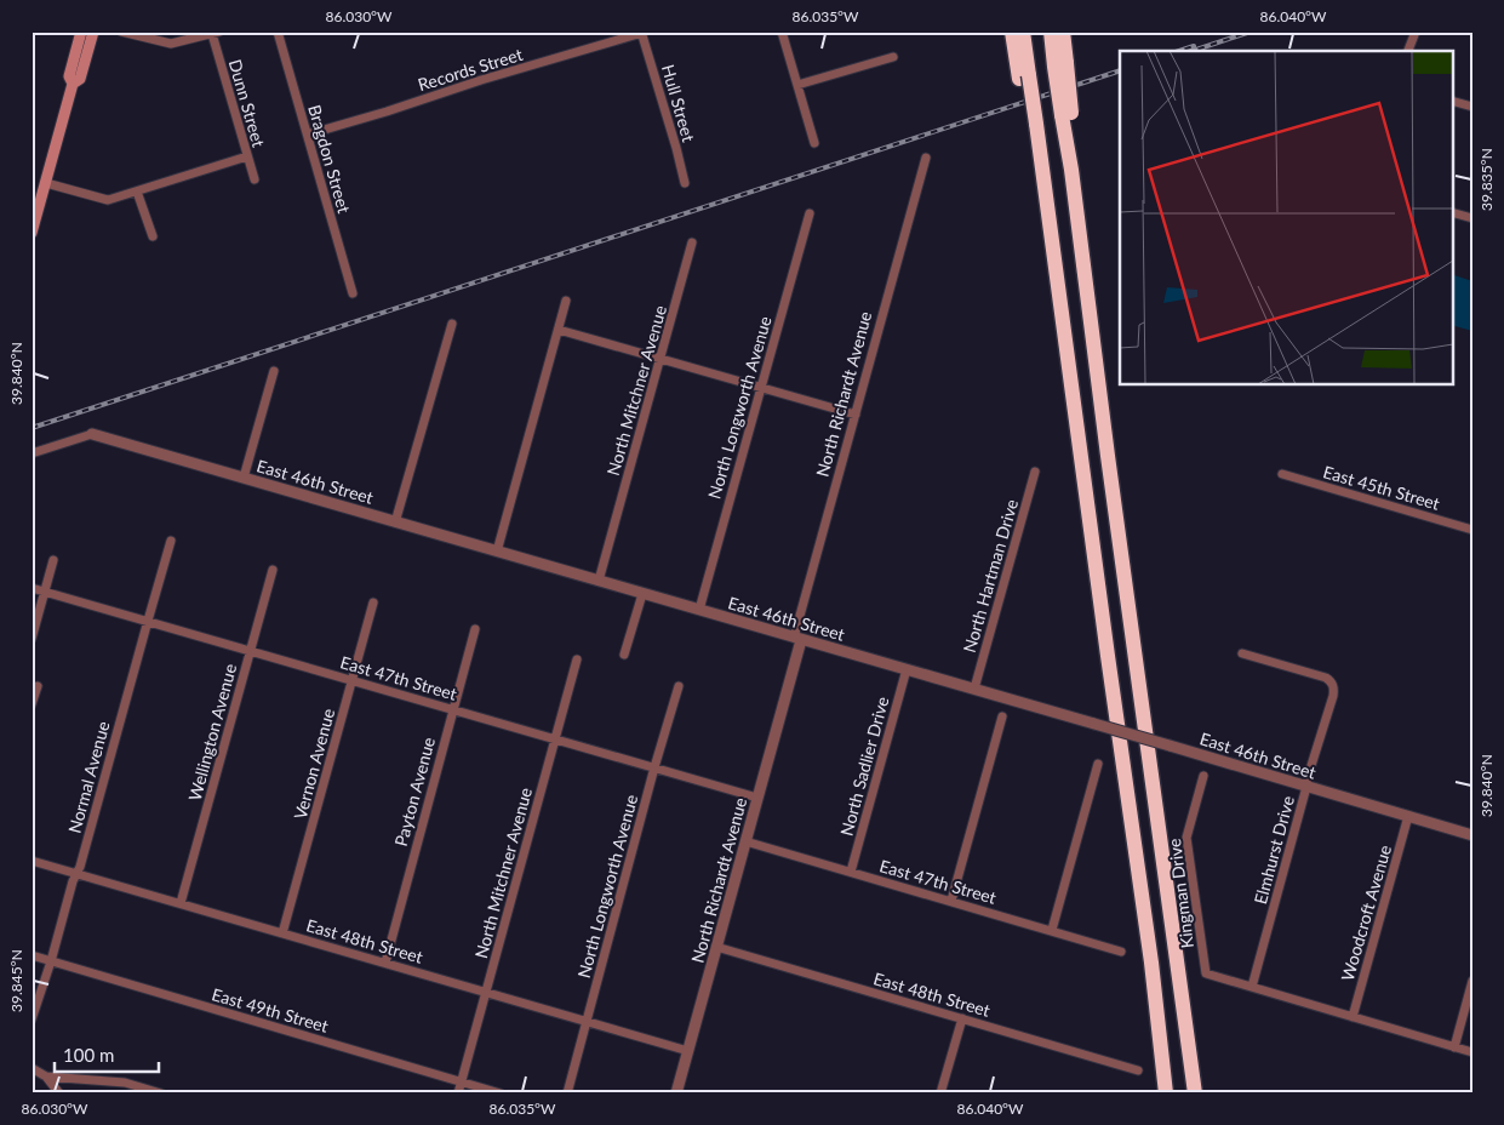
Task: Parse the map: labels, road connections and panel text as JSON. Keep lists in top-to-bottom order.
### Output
{
  "streets": {
    "street": [
      "Records Street",
      "Dunn Street",
      "Hull Street",
      "Bragdon Street",
      "North Mitchner Avenue",
      "North Richardt Avenue",
      "North Longworth Avenue",
      "East 46th Street",
      "East 45th Street",
      "North Hartman Drive",
      "East 47th Street",
      "Wellington Avenue",
      "Vernon Avenue",
      "North Sadlier Drive",
      "Normal Avenue",
      "Payton Avenue",
      "Elmhurst Drive",
      "Kingman Drive",
      "Woodcroft Avenue",
      "East 48th Street",
      "East 49th Street"
    ]
  },
  "crossings": [
    ["Records Street", "Hull Street"],
    ["Records Street", "Bragdon Street"],
    ["North Mitchner Avenue", "East 46th Street"],
    ["North Mitchner Avenue", "East 47th Street"],
    ["North Mitchner Avenue", "East 48th Street"],
    ["North Mitchner Avenue", "East 49th Street"],
    ["North Richardt Avenue", "East 46th Street"],
    ["North Richardt Avenue", "East 47th Street"],
    ["North Richardt Avenue", "East 48th Street"],
    ["North Longworth Avenue", "East 46th Street"],
    ["North Longworth Avenue", "East 47th Street"],
    ["North Longworth Avenue", "East 48th Street"],
    ["East 46th Street", "North Hartman Drive"],
    ["East 46th Street", "North Sadlier Drive"],
    ["East 46th Street", "Elmhurst Drive"],
    ["East 46th Street", "Woodcroft Avenue"],
    ["East 47th Street", "Wellington Avenue"],
    ["East 47th Street", "Vernon Avenue"],
    ["East 47th Street", "North Sadlier Drive"],
    ["East 47th Street", "Normal Avenue"],
    ["East 47th Street", "Payton Avenue"],
    ["Wellington Avenue", "East 48th Street"],
    ["Vernon Avenue", "East 48th Street"],
    ["Normal Avenue", "East 48th Street"],
    ["Normal Avenue", "East 49th Street"],
    ["Payton Avenue", "East 48th Street"],
    ["Elmhurst Drive", "Kingman Drive"]
  ],
  "scale_bar": "100 m",
  "coordinates": [
    "86.030°W",
    "86.035°W",
    "86.040°W",
    "39.835°N",
    "39.840°N",
    "39.845°N"
  ]
}
